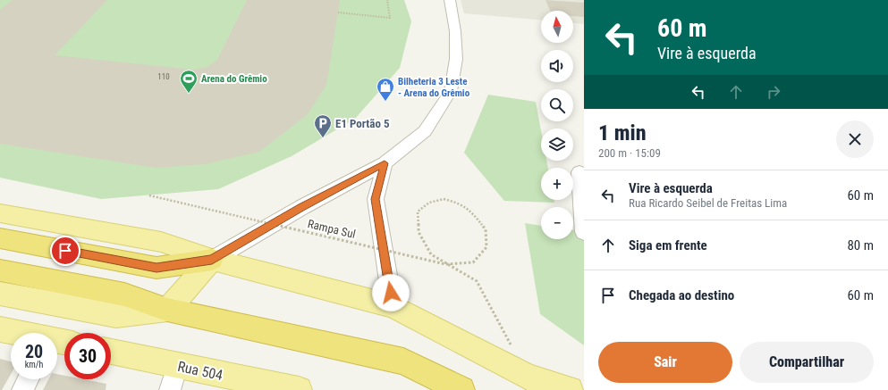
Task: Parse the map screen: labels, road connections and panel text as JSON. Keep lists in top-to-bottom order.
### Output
{
  "streets": {
    "main road": ["Rua 504"],
    "path": ["Rampa Sul"]
  },
  "places": {
    "sports": ["Arena do Grêmio"],
    "shop": ["Bilheteria 3 Leste - Arena do Grêmio"],
    "parking": ["E1 Portão 5"]
  },
  "house_numbers": ["110"],
  "north": "top",
  "page": {
    "turn": ["60 m", "Vire à esquerda"],
    "map_buttons": ["+", "−"],
    "heading": ["1 min", "200 m · 15:09"],
    "list": [
      {
        "name": "Vire à esquerda",
        "note": "Rua Ricardo Seibel de Freitas Lima",
        "value": "60 m"
      },
      {
        "name": "Siga em frente",
        "value": "80 m"
      },
      {
        "name": "Chegada ao destino",
        "value": "60 m"
      }
    ],
    "speed": "20 km/h",
    "limit": "30",
    "buttons": ["Sair", "Compartilhar"]
  }
}
